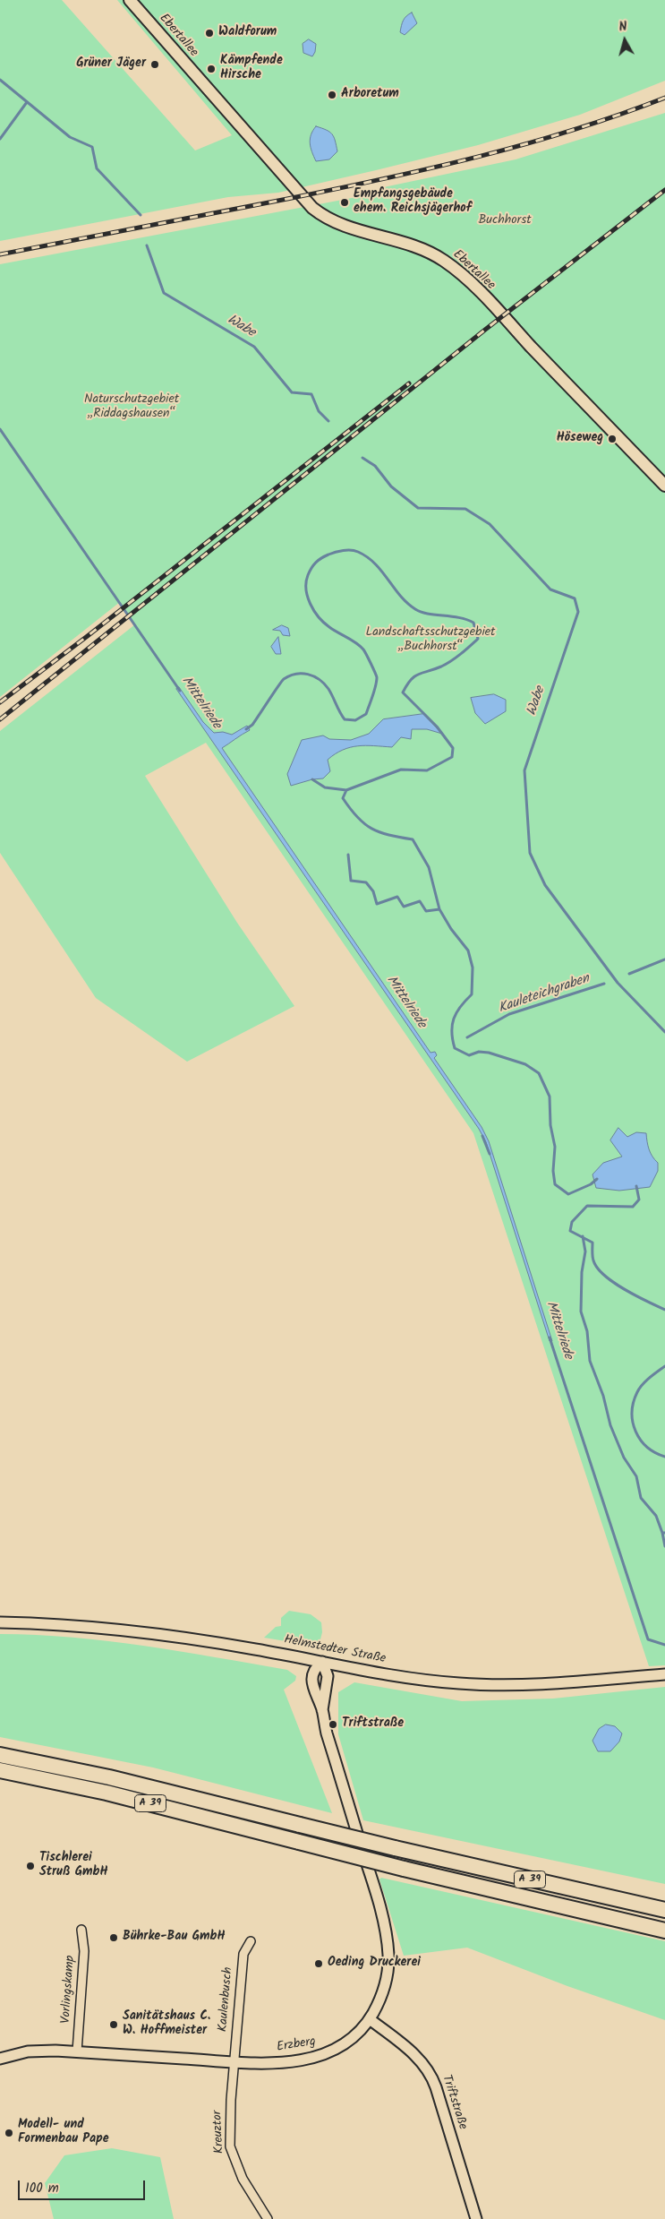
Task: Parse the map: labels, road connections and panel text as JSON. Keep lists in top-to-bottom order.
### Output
{
  "streets": {
    "highway": ["A 39"],
    "main road": ["Ebertallee"],
    "street": [
      "Helmstedter Straße",
      "Vorlingskamp",
      "Kaulenbusch",
      "Erzberg",
      "Triftstraße",
      "Kreuztor"
    ]
  },
  "crossings": [
    ["Helmstedter Straße", "Erzberg"],
    ["Vorlingskamp", "Erzberg"],
    ["Kaulenbusch", "Erzberg"],
    ["Kaulenbusch", "Kreuztor"],
    ["Erzberg", "Triftstraße"],
    ["Erzberg", "Kreuztor"]
  ],
  "water": ["Wabe", "Mittelriede", "Kauleteichgraben"],
  "parks": ["Buchhorst", "Naturschutzgebiet „Riddagshausen“", "Landschaftsschutzgebiet „Buchhorst“"],
  "places": [
    "Waldforum",
    "Grüner Jäger",
    "Kämpfende Hirsche",
    "Arboretum",
    "Empfangsgebäude ehem. Reichsjägerhof",
    "Höseweg",
    "Triftstraße",
    "Tischlerei Struß GmbH",
    "Bührke-Bau GmbH",
    "Oeding Druckerei",
    "Sanitätshaus C. W. Hoffmeister",
    "Modell- und Formenbau Pape"
  ],
  "scale_bar": "100 m",
  "north": "top"
}
